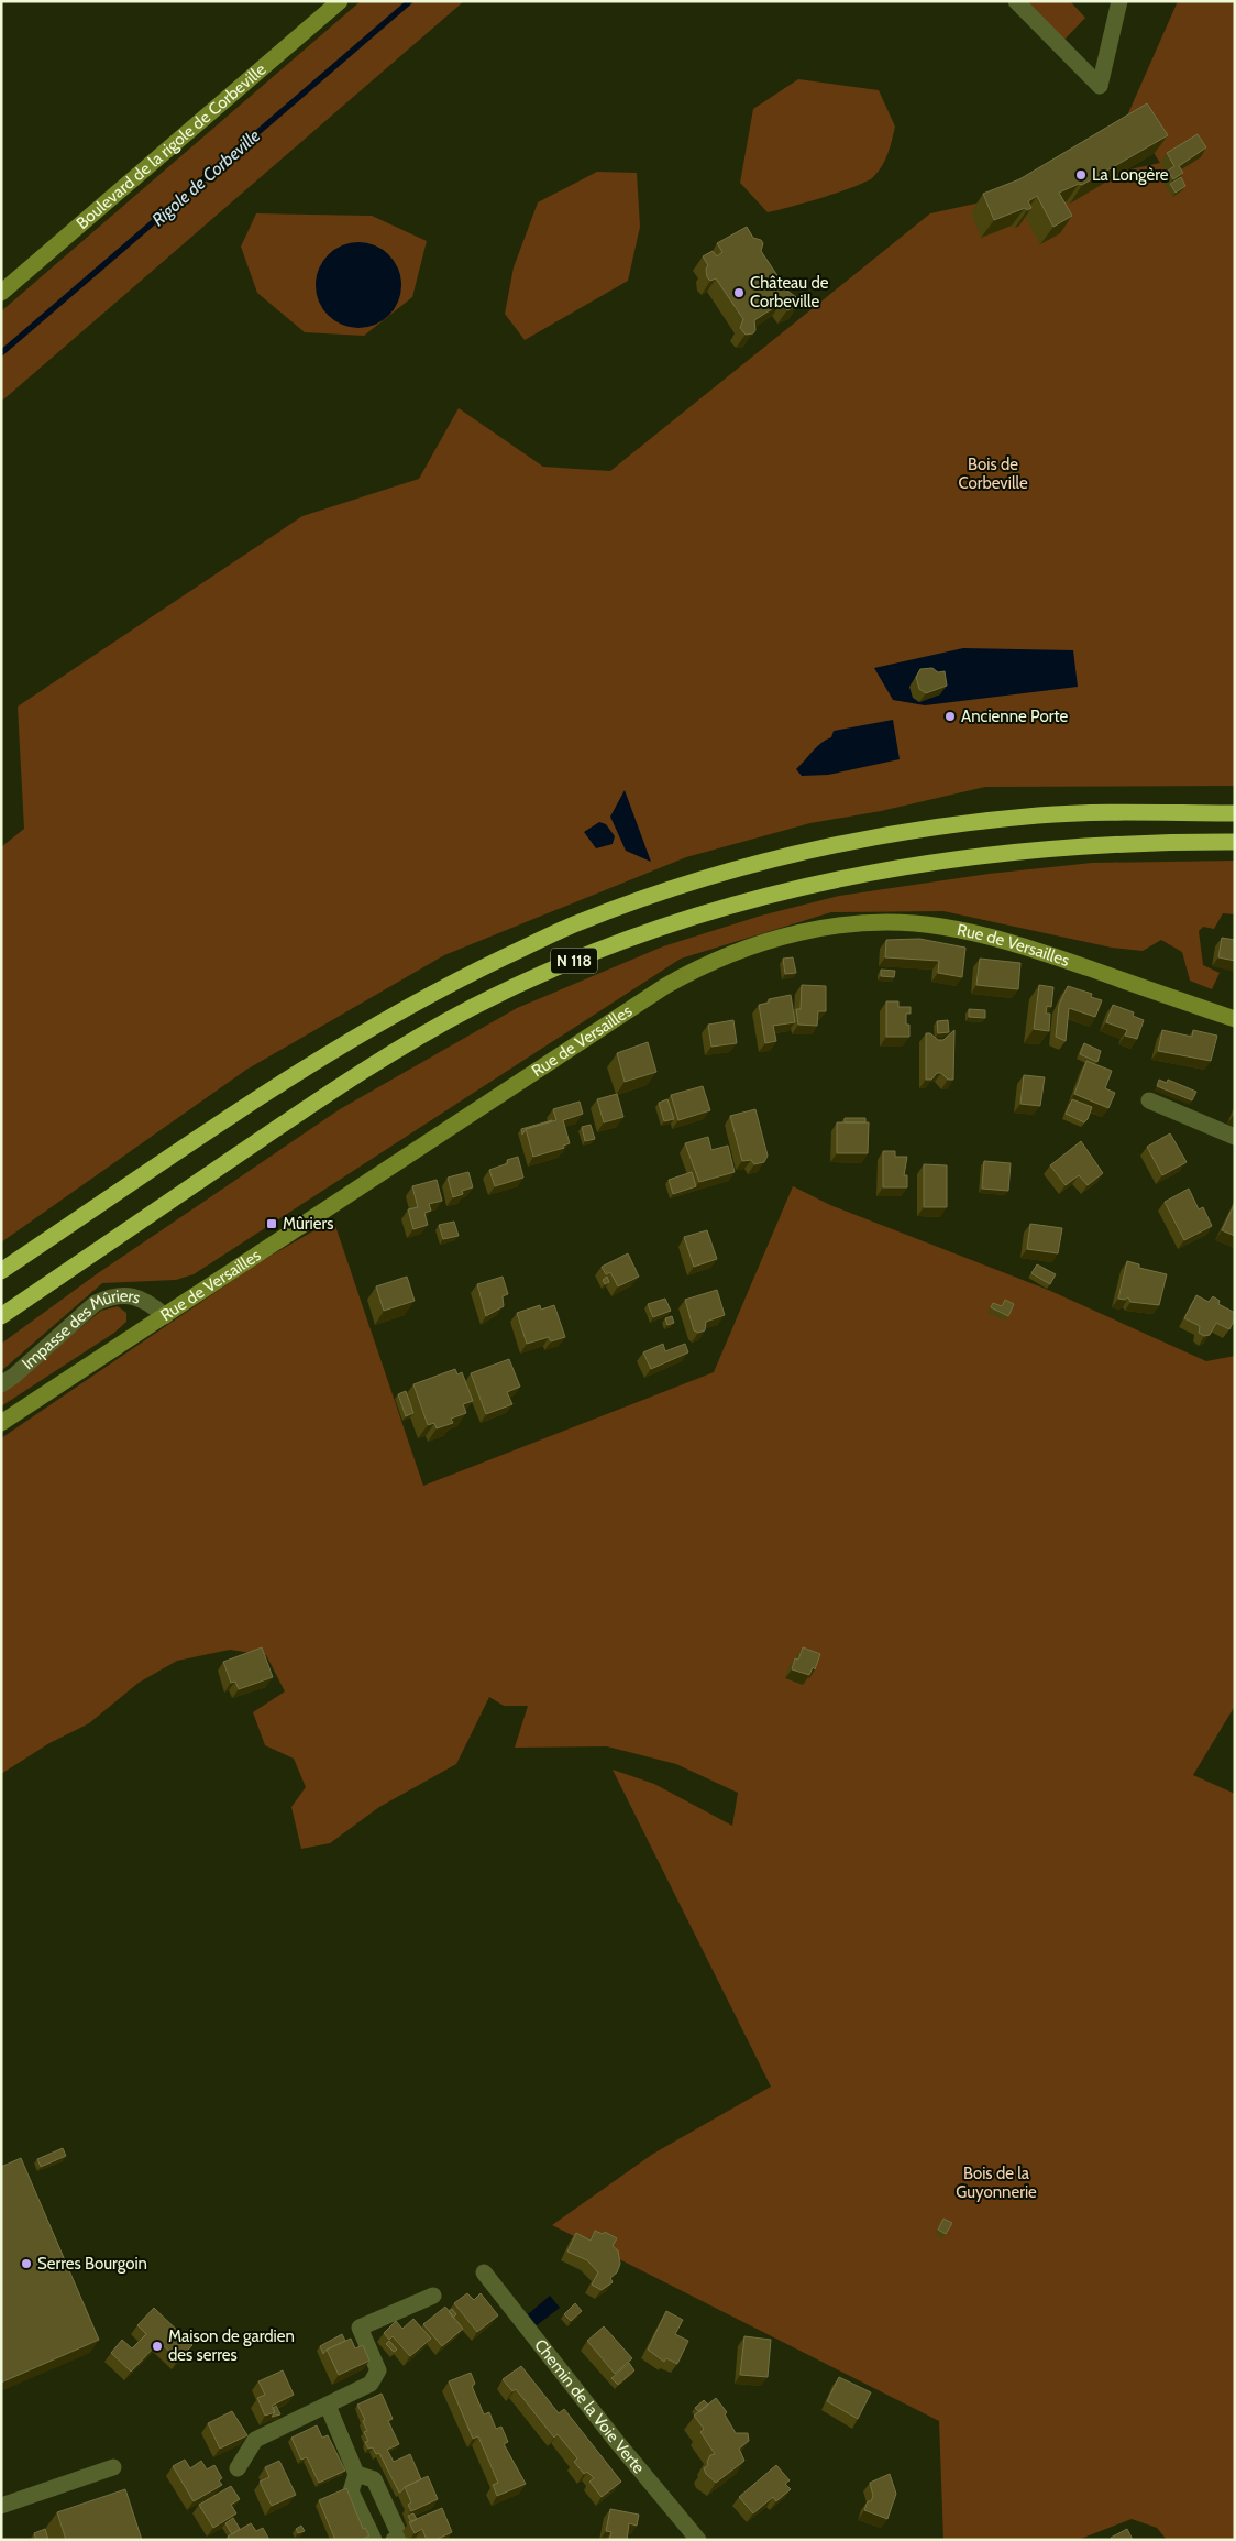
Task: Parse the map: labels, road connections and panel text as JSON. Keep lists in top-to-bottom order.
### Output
{
  "streets": {
    "highway": ["N 118"],
    "main road": ["Boulevard de la rigole de Corbeville", "Rue de Versailles"],
    "street": ["Impasse des Mûriers", "Chemin de la Voie Verte"]
  },
  "crossings": [
    ["Rue de Versailles", "Impasse des Mûriers"]
  ],
  "water": ["Rigole de Corbeville"],
  "parks": ["Bois de Corbeville", "Bois de la Guyonnerie"],
  "places": {
    "other": [
      "La Longère",
      "Château de Corbeville",
      "Ancienne Porte",
      "Serres Bourgoin",
      "Maison de gardien des serres"
    ],
    "transit": ["Mûriers"]
  }
}
